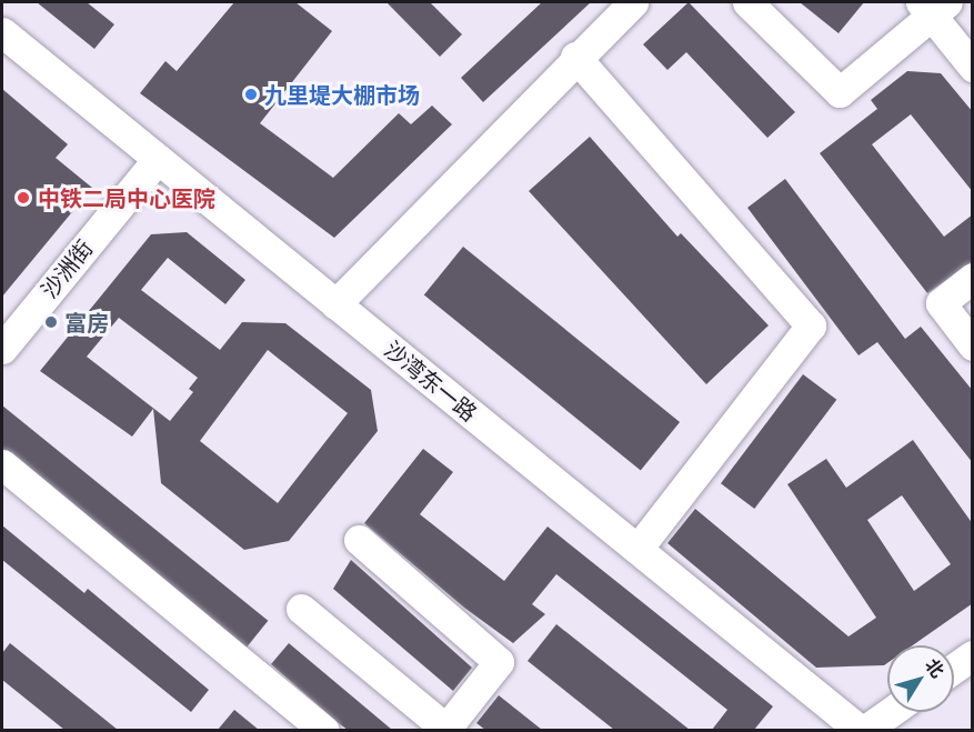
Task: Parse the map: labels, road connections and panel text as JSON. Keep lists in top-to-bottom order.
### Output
{
  "streets": {
    "street": ["沙洲街", "沙湾东一路"]
  },
  "crossings": [
    ["沙洲街", "沙湾东一路"]
  ],
  "places": ["九里堤大棚市场", "中铁二局中心医院", "富房"],
  "north": "top right"
}
